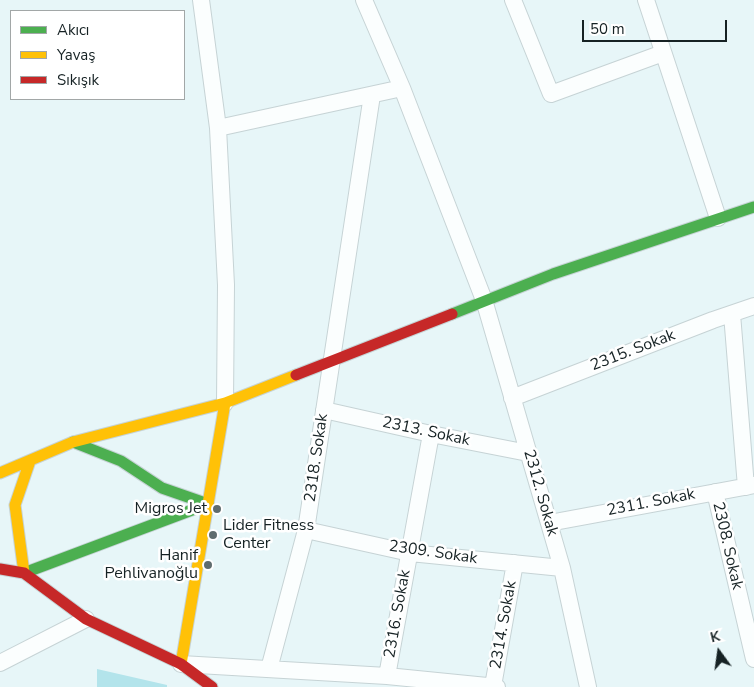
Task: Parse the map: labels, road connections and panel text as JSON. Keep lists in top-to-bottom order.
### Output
{
  "streets": {
    "street": [
      "2315. Sokak",
      "2313. Sokak",
      "2318. Sokak",
      "2312. Sokak",
      "2311. Sokak",
      "2308. Sokak",
      "2309. Sokak",
      "2316. Sokak",
      "2314. Sokak"
    ]
  },
  "crossings": [
    ["2315. Sokak", "2312. Sokak"],
    ["2313. Sokak", "2318. Sokak"],
    ["2313. Sokak", "2312. Sokak"],
    ["2313. Sokak", "2316. Sokak"],
    ["2318. Sokak", "2309. Sokak"],
    ["2312. Sokak", "2311. Sokak"],
    ["2312. Sokak", "2309. Sokak"],
    ["2311. Sokak", "2308. Sokak"],
    ["2309. Sokak", "2316. Sokak"],
    ["2309. Sokak", "2314. Sokak"]
  ],
  "places": ["Migros Jet", "Lider Fitness Center", "Hanif Pehlivanoğlu"],
  "legend": ["Akıcı", "Yavaş", "Sıkışık"],
  "scale_bar": "50 m",
  "north": "top"
}
